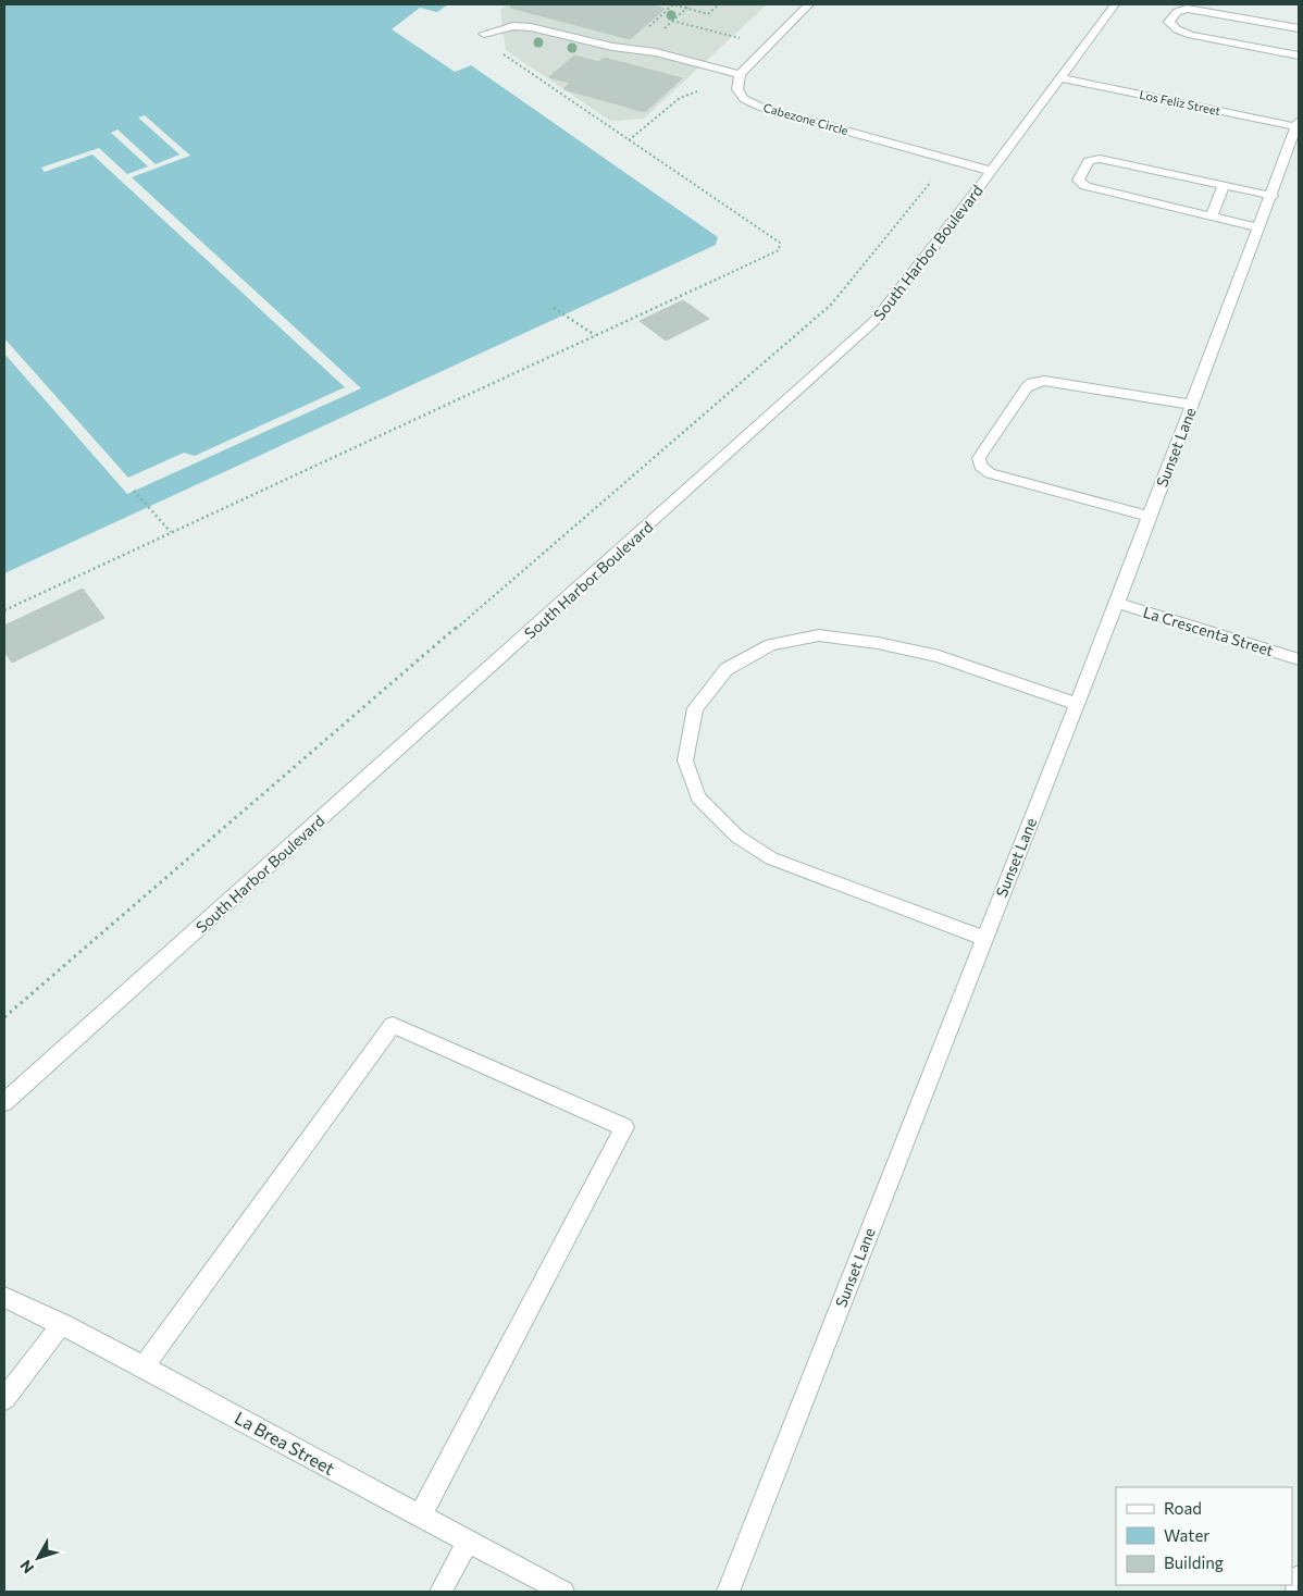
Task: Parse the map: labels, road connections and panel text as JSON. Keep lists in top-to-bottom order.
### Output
{
  "streets": {
    "street": [
      "Los Feliz Street",
      "Cabezone Circle",
      "South Harbor Boulevard",
      "Sunset Lane",
      "La Crescenta Street",
      "La Brea Street"
    ]
  },
  "crossings": [
    ["Los Feliz Street", "South Harbor Boulevard"],
    ["Los Feliz Street", "Sunset Lane"],
    ["Cabezone Circle", "South Harbor Boulevard"],
    ["Sunset Lane", "La Crescenta Street"]
  ],
  "legend": ["Road", "Water", "Building"],
  "north": "bottom left"
}
